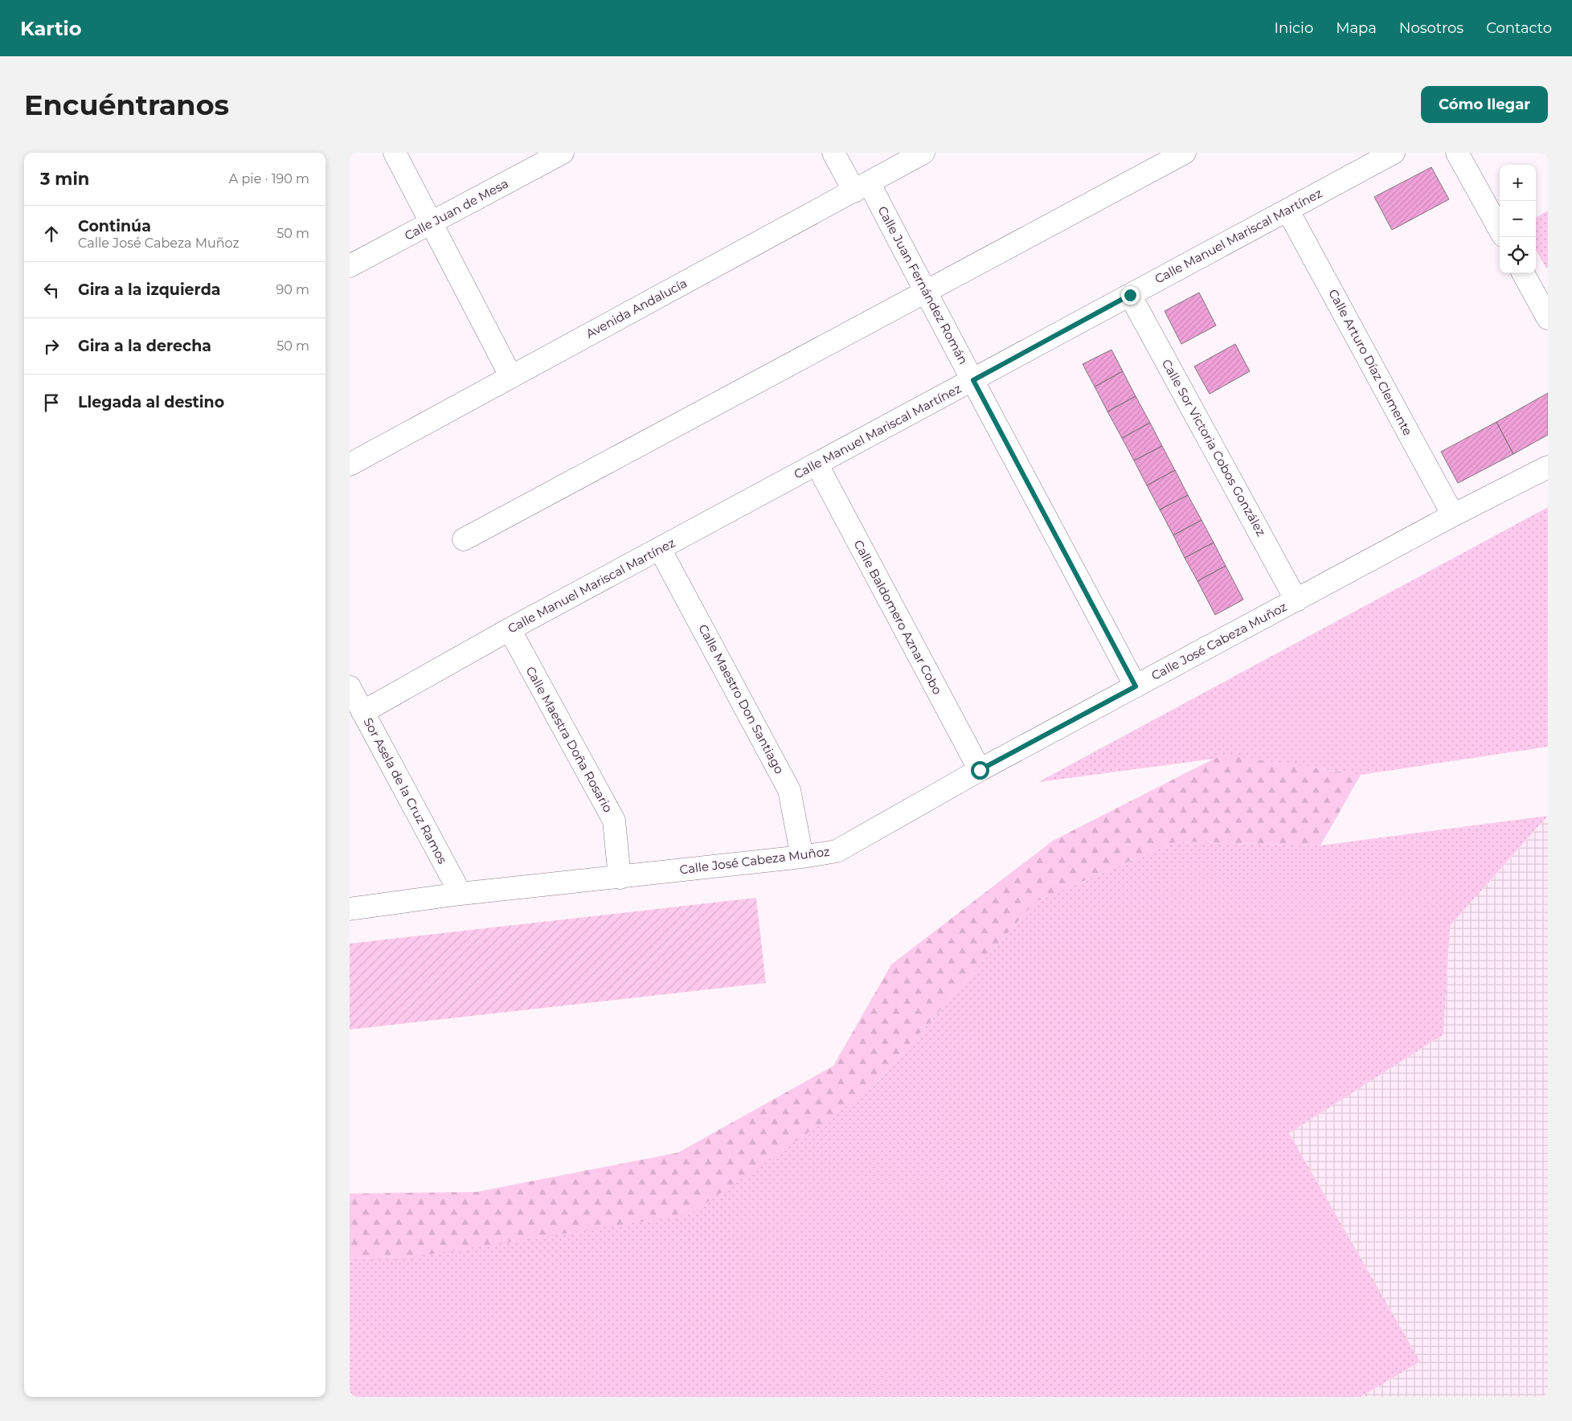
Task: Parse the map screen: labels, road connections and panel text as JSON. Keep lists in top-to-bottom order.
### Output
{
  "streets": {
    "street": [
      "Calle Juan de Mesa",
      "Calle Manuel Mariscal Martínez",
      "Calle Juan Fernández Román",
      "Avenida Andalucía",
      "Calle Arturo Díaz Clemente",
      "Calle Sor Victoria Cobos González",
      "Calle Baldomero Aznar Cobo",
      "Calle José Cabeza Muñoz",
      "Calle Maestro Don Santiago",
      "Calle Maestra Doña Rosario",
      "Sor Asela de la Cruz Ramos"
    ]
  },
  "crossings": [
    ["Calle Manuel Mariscal Martínez", "Calle Juan Fernández Román"],
    ["Calle Manuel Mariscal Martínez", "Calle Arturo Díaz Clemente"],
    ["Calle Manuel Mariscal Martínez", "Calle Sor Victoria Cobos González"],
    ["Calle Manuel Mariscal Martínez", "Calle Baldomero Aznar Cobo"],
    ["Calle Manuel Mariscal Martínez", "Calle Maestro Don Santiago"],
    ["Calle Manuel Mariscal Martínez", "Calle Maestra Doña Rosario"],
    ["Calle Manuel Mariscal Martínez", "Sor Asela de la Cruz Ramos"],
    ["Calle Juan Fernández Román", "Avenida Andalucía"],
    ["Calle Juan Fernández Román", "Calle José Cabeza Muñoz"],
    ["Calle Arturo Díaz Clemente", "Calle José Cabeza Muñoz"],
    ["Calle Sor Victoria Cobos González", "Calle José Cabeza Muñoz"],
    ["Calle Baldomero Aznar Cobo", "Calle José Cabeza Muñoz"],
    ["Calle José Cabeza Muñoz", "Calle Maestro Don Santiago"],
    ["Calle José Cabeza Muñoz", "Calle Maestra Doña Rosario"],
    ["Calle José Cabeza Muñoz", "Sor Asela de la Cruz Ramos"]
  ],
  "page": {
    "header": "Kartio",
    "nav": [
      "Inicio",
      "Mapa",
      "Nosotros",
      "Contacto"
    ],
    "buttons": "Cómo llegar",
    "title": "Encuéntranos",
    "heading": ["3 min", "A pie · 190 m"],
    "map_buttons": ["+", "−"],
    "list": [
      ["Continúa", "Calle José Cabeza Muñoz", "50 m"],
      ["Gira a la izquierda", "90 m"],
      ["Gira a la derecha", "50 m"],
      "Llegada al destino"
    ]
  }
}
